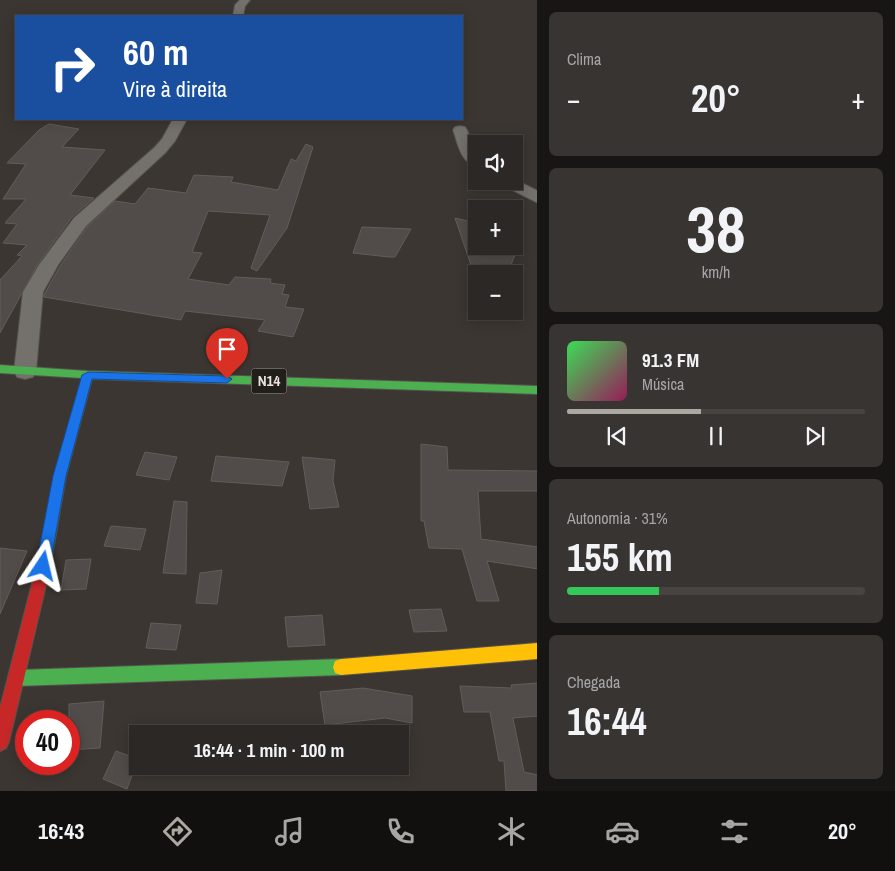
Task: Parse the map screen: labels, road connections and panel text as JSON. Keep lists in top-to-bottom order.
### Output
{
  "streets": {
    "street": ["N14"]
  },
  "page": {
    "tile": [
      "Clima",
      ["38", "km/h"],
      ["Autonomia · 31%", "155 km"],
      ["Chegada", "16:44"]
    ],
    "turn": ["60 m", "Vire à direita"],
    "heat": ["−", "20°", "+"],
    "map_buttons": ["+", "−"],
    "song": ["91.3 FM", "Música"],
    "limit": "40",
    "trip": "16:44 · 1 min · 100 m",
    "tabs": ["16:43", "20°"]
  }
}
